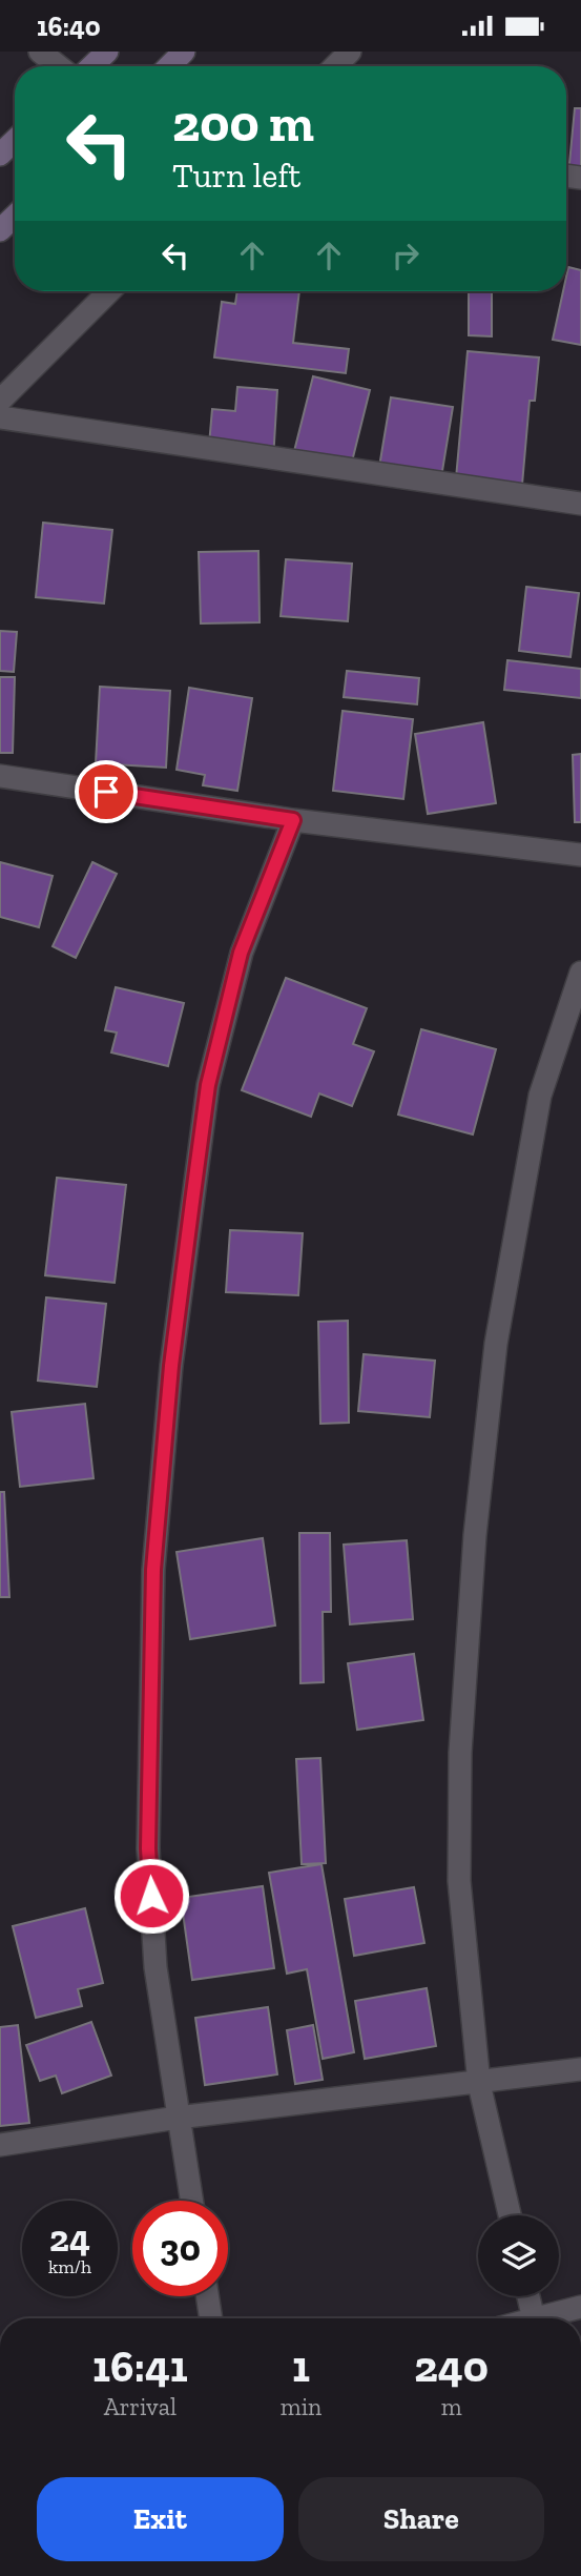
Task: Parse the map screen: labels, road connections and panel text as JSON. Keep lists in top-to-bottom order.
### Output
{
  "page": {
    "status": "16:40",
    "turn": ["200 m", "Turn left"],
    "speed": "24 km/h",
    "limit": "30",
    "eta": [
      "16:41",
      "Arrival",
      "1",
      "min",
      "240",
      "m"
    ],
    "buttons": ["Exit", "Share"]
  }
}
